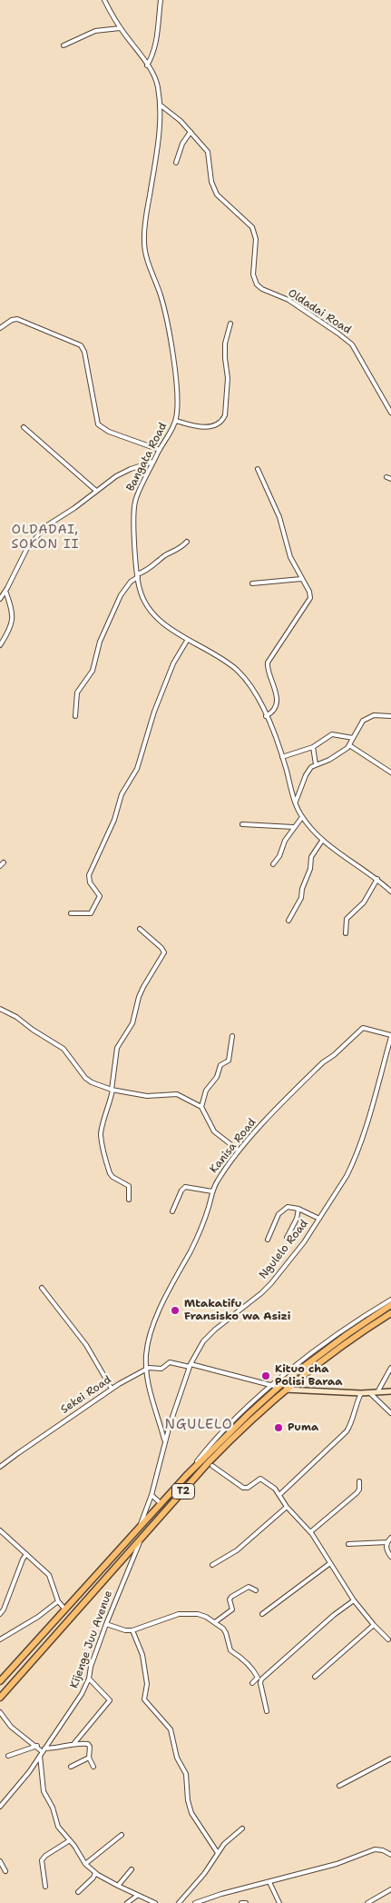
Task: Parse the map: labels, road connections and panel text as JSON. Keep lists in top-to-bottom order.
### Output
{
  "streets": {
    "highway": ["T2"],
    "street": [
      "Oldadai Road",
      "Bangata Road",
      "Kanisa Road",
      "Ngulelo Road",
      "Sekei Road",
      "Kijenge Juu Avenue"
    ]
  },
  "crossings": [
    ["Oldadai Road", "Bangata Road"],
    ["Kanisa Road", "Ngulelo Road"],
    ["Kanisa Road", "Sekei Road"],
    ["Ngulelo Road", "Sekei Road"],
    ["Ngulelo Road", "T2"],
    ["Sekei Road", "T2"],
    ["T2", "Kijenge Juu Avenue"]
  ],
  "districts": ["OLDADAI, SOKON II", "NGULELO"],
  "places": ["Mtakatifu Fransisko wa Asizi", "Kituo cha Polisi Baraa", "Puma"]
}
